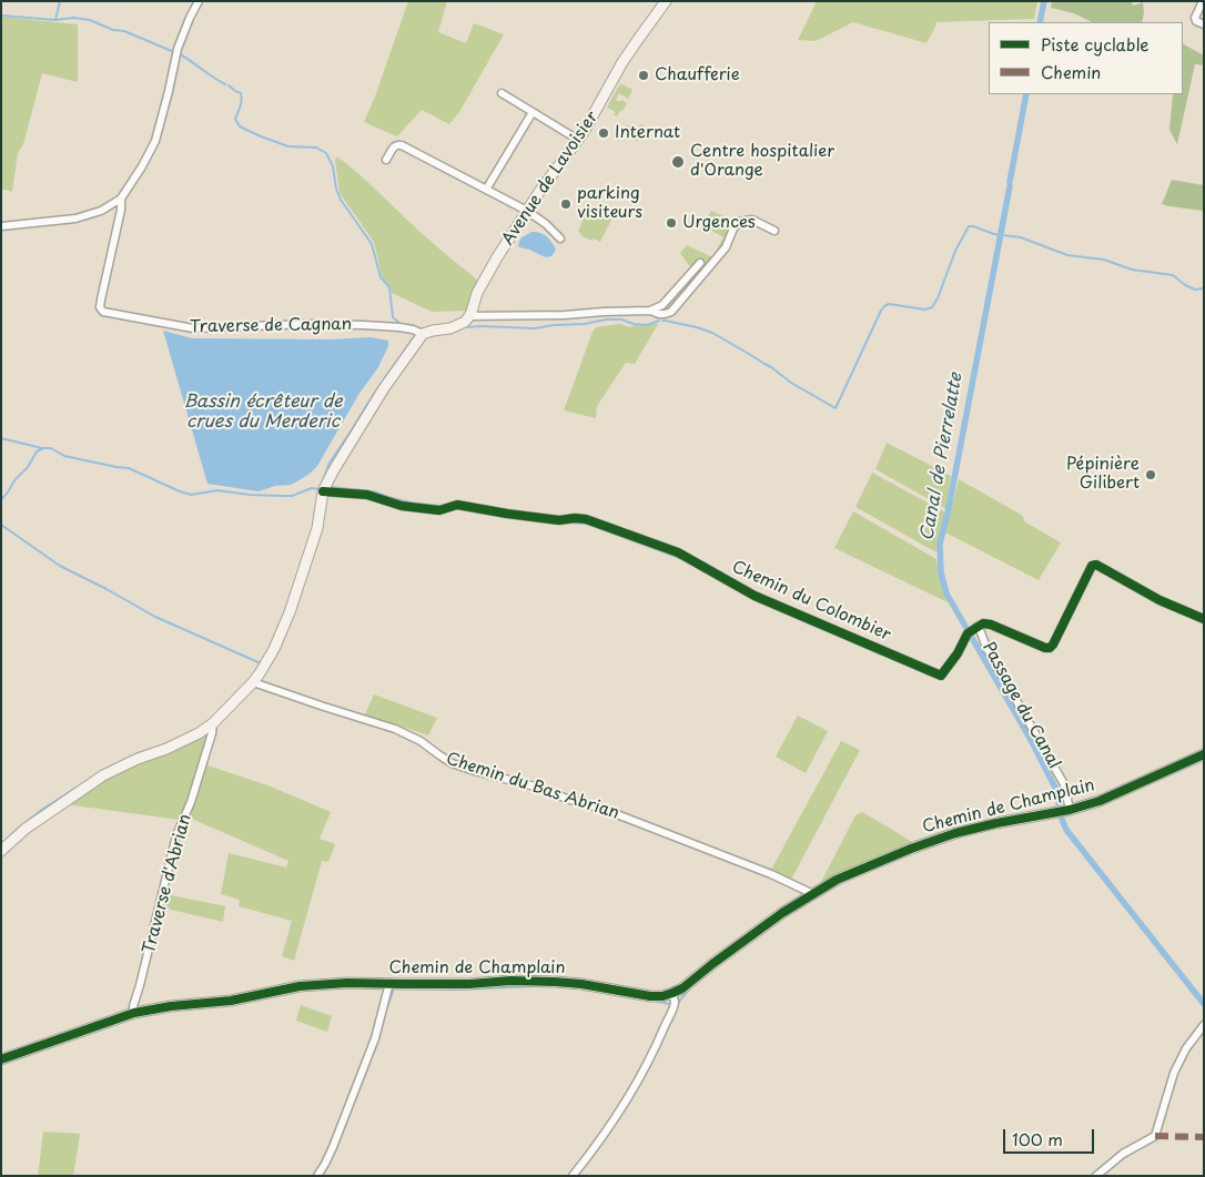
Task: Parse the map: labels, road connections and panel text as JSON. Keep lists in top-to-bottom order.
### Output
{
  "streets": {
    "street": [
      "Avenue de Lavoisier",
      "Traverse de Cagnan",
      "Chemin du Colombier",
      "Passage du Canal",
      "Chemin du Bas Abrian",
      "Chemin de Champlain",
      "Traverse d'Abrian"
    ]
  },
  "crossings": [
    ["Chemin du Colombier", "Passage du Canal"],
    ["Passage du Canal", "Chemin de Champlain"],
    ["Chemin du Bas Abrian", "Chemin de Champlain"],
    ["Chemin de Champlain", "Traverse d'Abrian"]
  ],
  "water": ["Bassin écrêteur de crues du Merderic", "Canal de Pierrelatte"],
  "places": [
    "Chaufferie",
    "Internat",
    "Centre hospitalier d'Orange",
    "parking visiteurs",
    "Urgences",
    "Pépinière Gilibert"
  ],
  "legend": ["Piste cyclable", "Chemin"],
  "scale_bar": "100 m"
}
